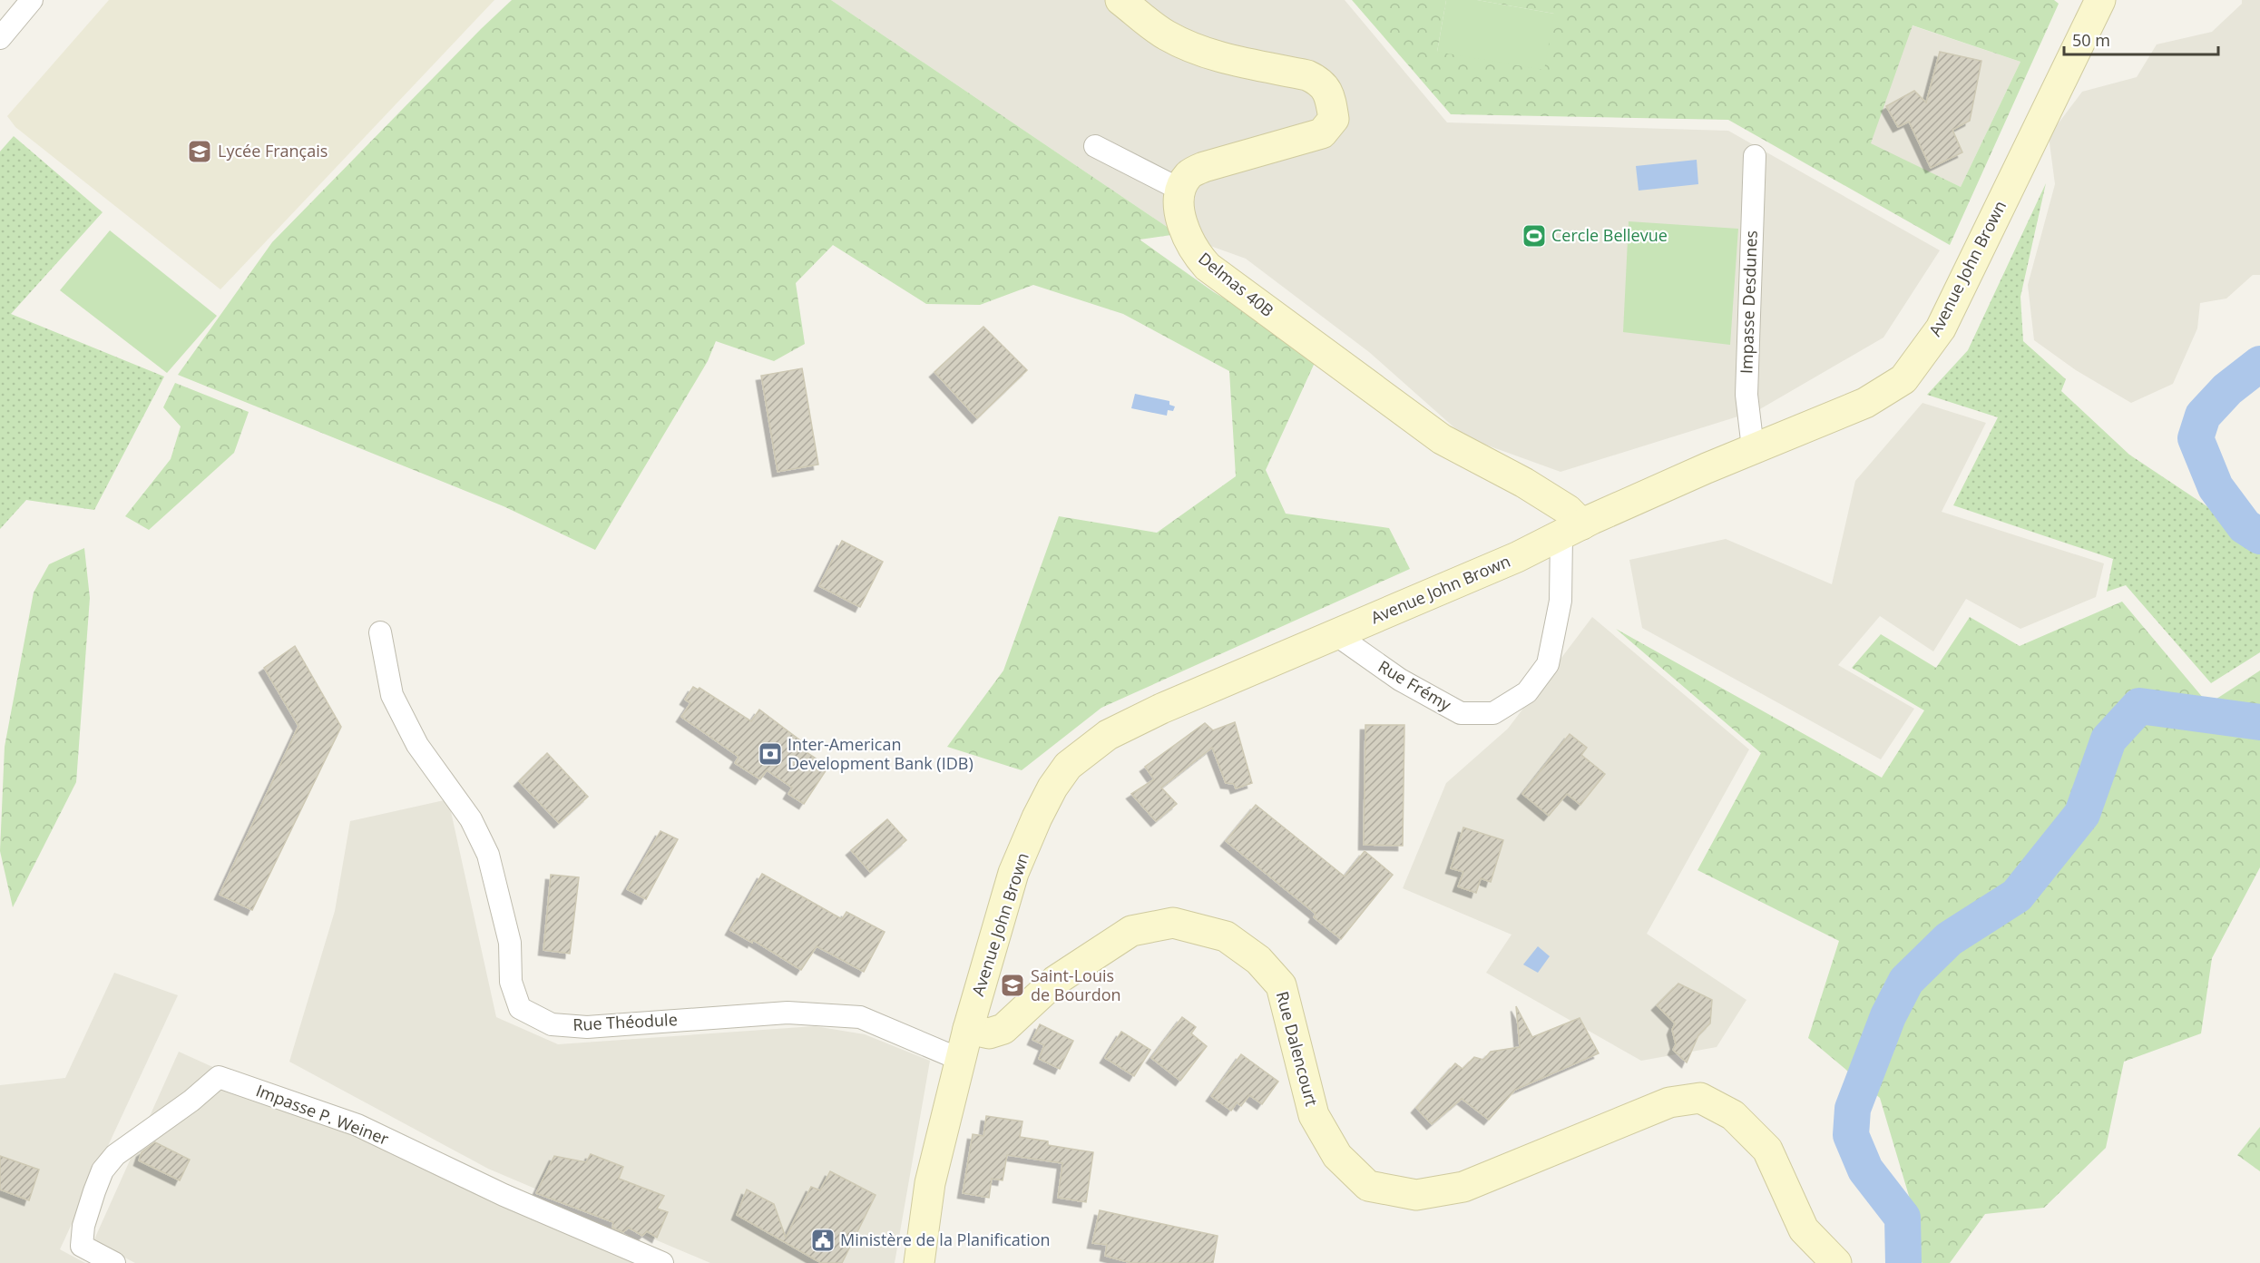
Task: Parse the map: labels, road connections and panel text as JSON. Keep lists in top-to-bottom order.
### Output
{
  "streets": {
    "street": [
      "Avenue John Brown",
      "Delmas 40B",
      "Impasse Desdunes",
      "Rue Frémy",
      "Rue Théodule",
      "Rue Dalencourt",
      "Impasse P. Weiner"
    ]
  },
  "crossings": [
    ["Avenue John Brown", "Delmas 40B"],
    ["Avenue John Brown", "Impasse Desdunes"],
    ["Avenue John Brown", "Rue Frémy"],
    ["Avenue John Brown", "Rue Théodule"],
    ["Avenue John Brown", "Rue Dalencourt"],
    ["Delmas 40B", "Rue Frémy"]
  ],
  "places": {
    "school or university": ["Lycée Français", "Saint-Louis de Bourdon"],
    "sports": ["Cercle Bellevue"],
    "bank": ["Inter-American Development Bank (IDB)"],
    "public building": ["Ministère de la Planification"]
  },
  "scale_bar": "50 m"
}
